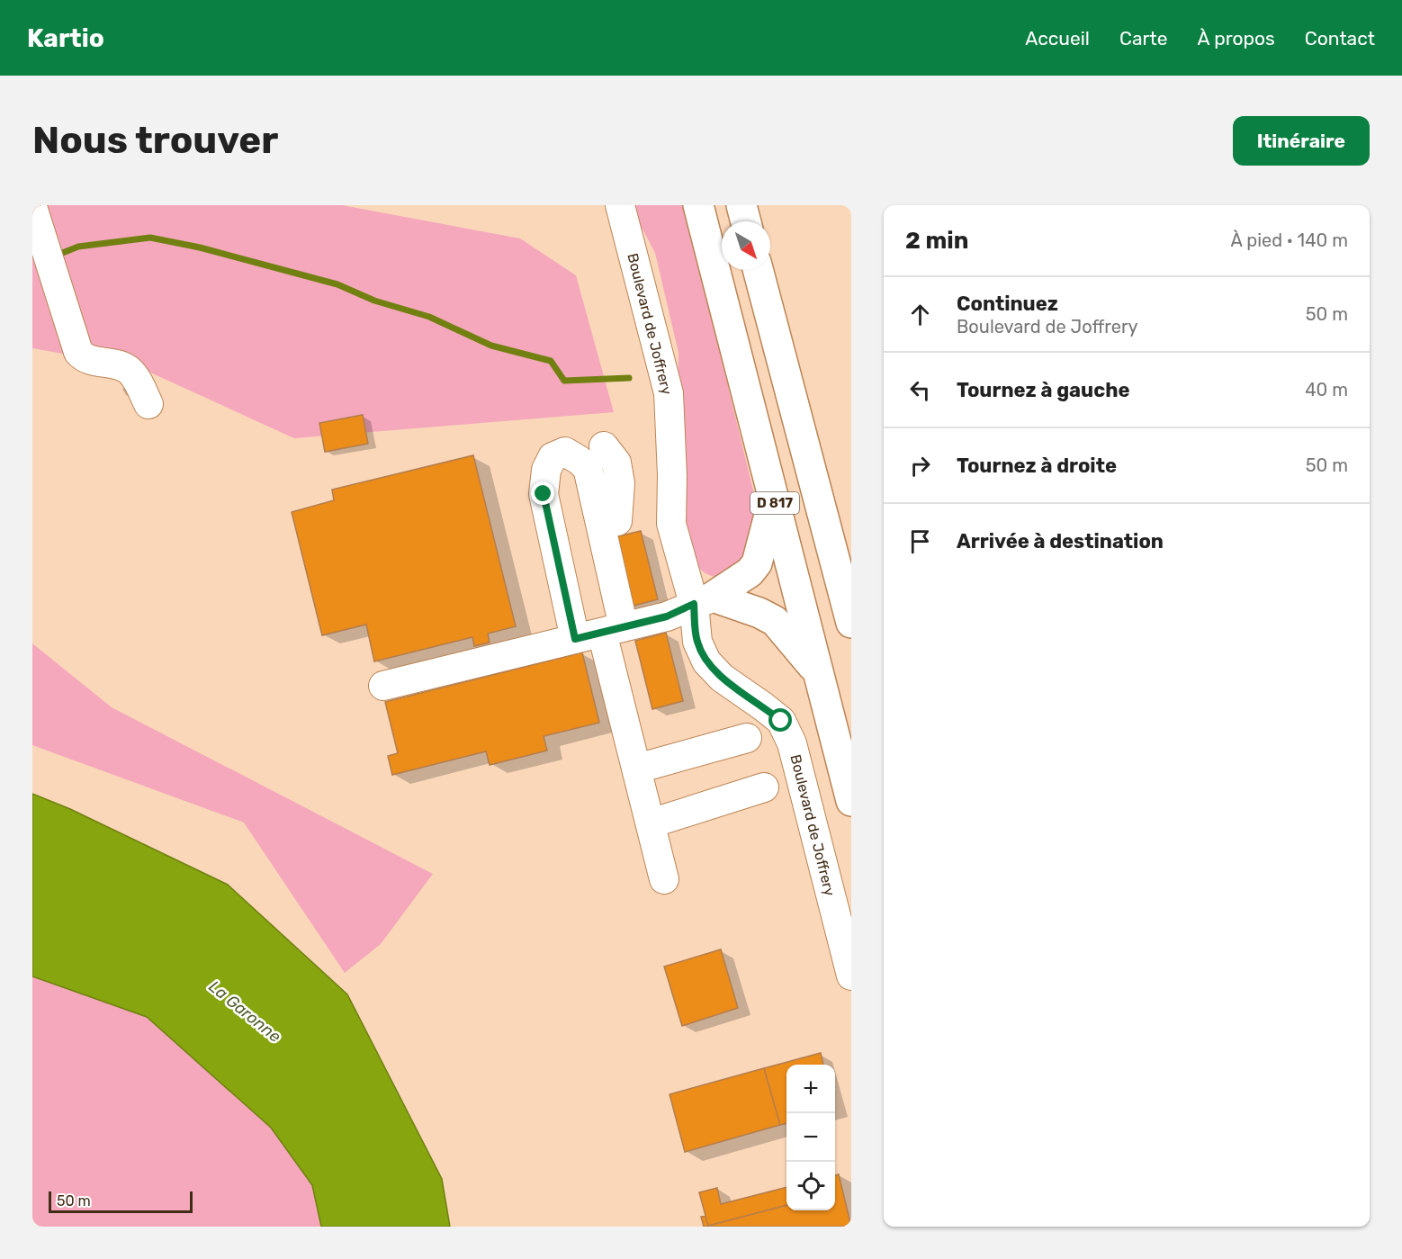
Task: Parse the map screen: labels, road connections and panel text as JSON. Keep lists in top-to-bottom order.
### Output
{
  "streets": {
    "main road": ["D 817"],
    "street": ["Boulevard de Joffrery"]
  },
  "water": ["La Garonne"],
  "scale_bar": "50 m",
  "north": "bottom right",
  "page": {
    "header": "Kartio",
    "nav": [
      "Accueil",
      "Carte",
      "À propos",
      "Contact"
    ],
    "buttons": "Itinéraire",
    "title": "Nous trouver",
    "heading": ["2 min", "À pied · 140 m"],
    "list": [
      ["Continuez", "Boulevard de Joffrery", "50 m"],
      ["Tournez à gauche", "40 m"],
      ["Tournez à droite", "50 m"],
      "Arrivée à destination"
    ],
    "map_buttons": ["+", "−"],
    "scale": "50 m"
  }
}
